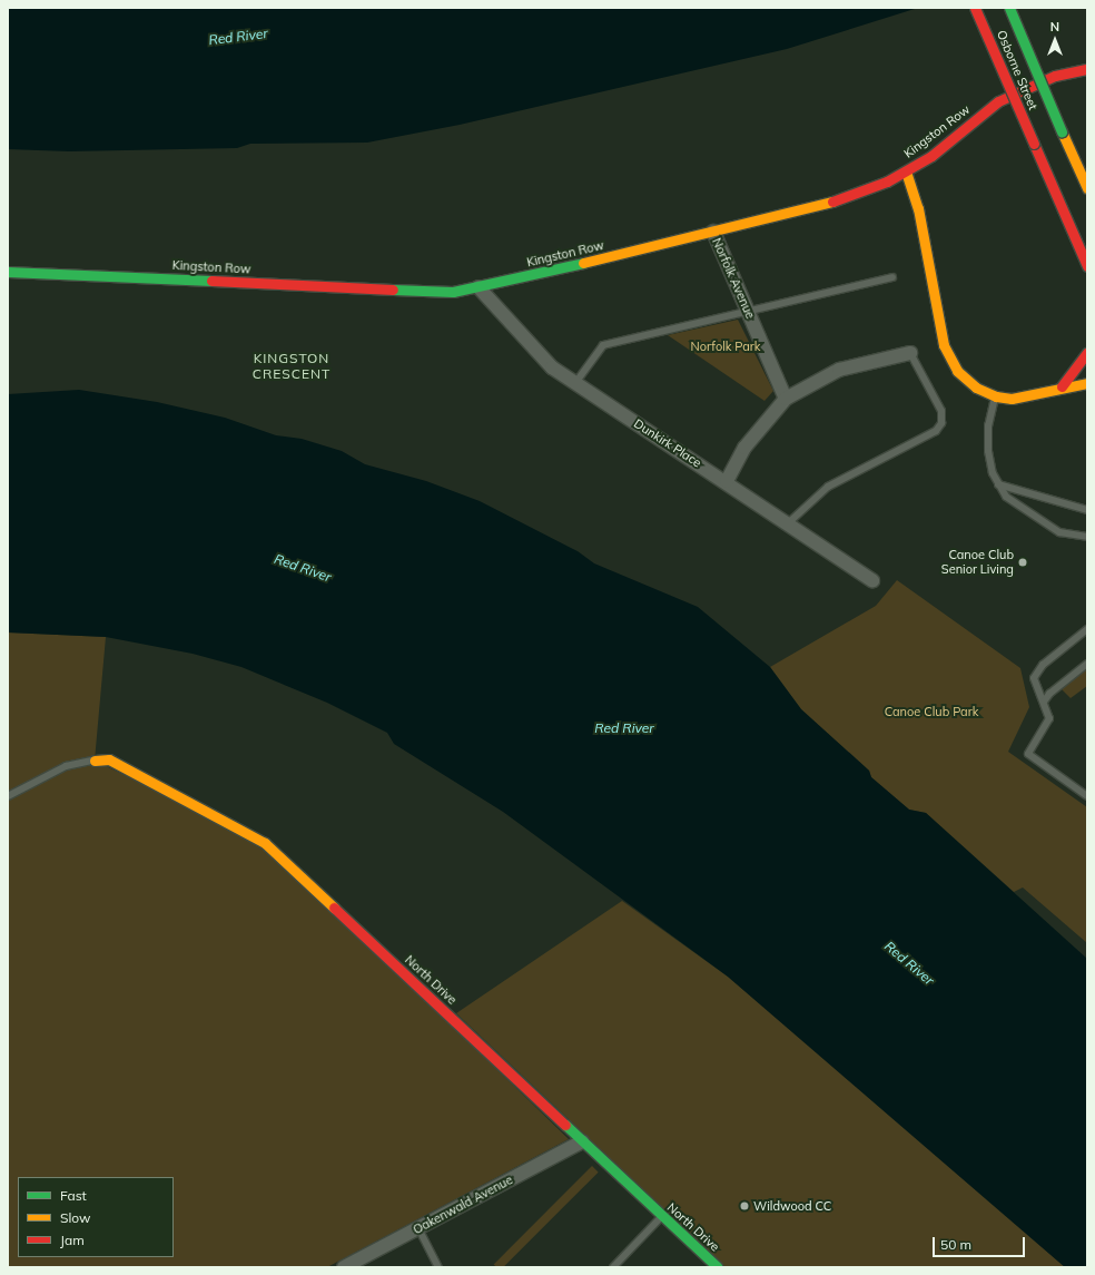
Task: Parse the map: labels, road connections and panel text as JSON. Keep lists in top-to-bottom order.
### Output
{
  "streets": {
    "street": [
      "Osborne Street",
      "Kingston Row",
      "Norfolk Avenue",
      "Dunkirk Place",
      "North Drive",
      "Oakenwald Avenue"
    ]
  },
  "crossings": [
    ["Kingston Row", "Norfolk Avenue"],
    ["Kingston Row", "Dunkirk Place"],
    ["North Drive", "Oakenwald Avenue"]
  ],
  "districts": ["KINGSTON CRESCENT"],
  "water": ["Red River"],
  "parks": ["Norfolk Park", "Canoe Club Park"],
  "places": ["Canoe Club Senior Living", "Wildwood CC"],
  "legend": ["Fast", "Slow", "Jam"],
  "scale_bar": "50 m",
  "north": "top"
}
